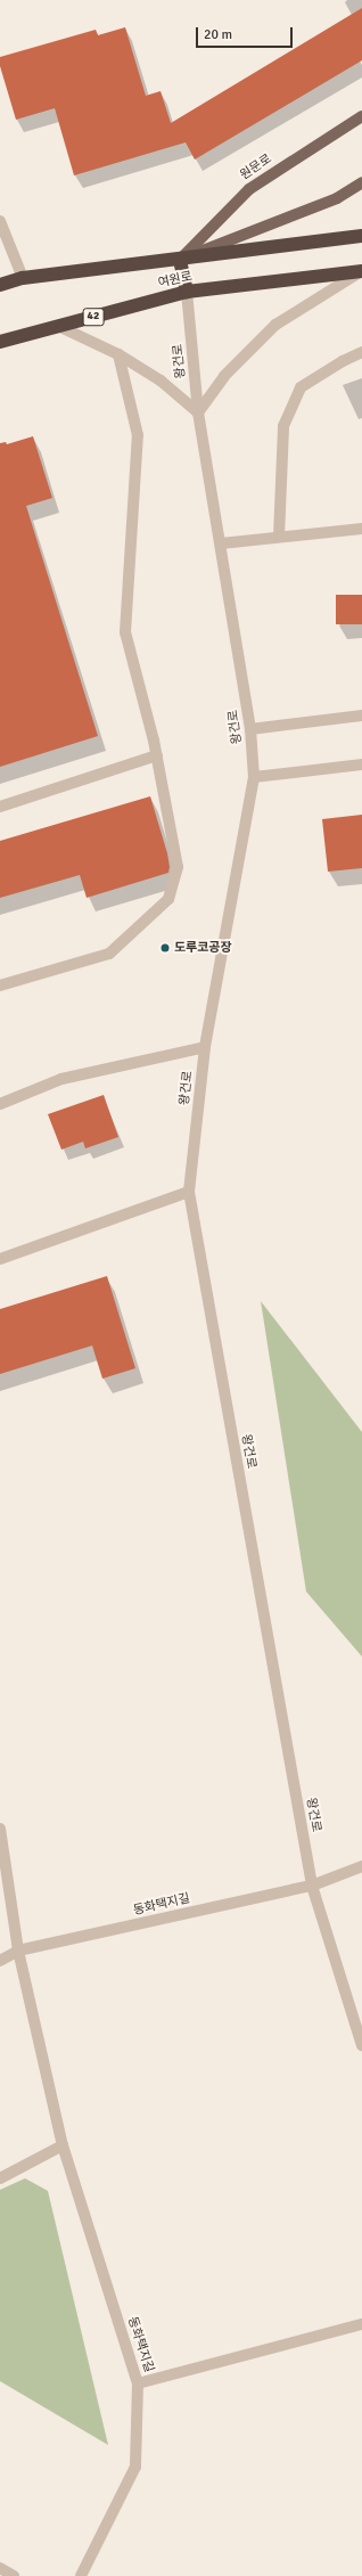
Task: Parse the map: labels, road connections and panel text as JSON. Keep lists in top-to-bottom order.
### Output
{
  "streets": {
    "highway": ["여원로", "42"],
    "main road": ["원문로"],
    "street": ["왕건로", "동화택지길"]
  },
  "crossings": [
    ["원문로", "여원로"],
    ["여원로", "왕건로"],
    ["왕건로", "동화택지길"]
  ],
  "places": ["도루코공장"],
  "scale_bar": "20 m"
}
